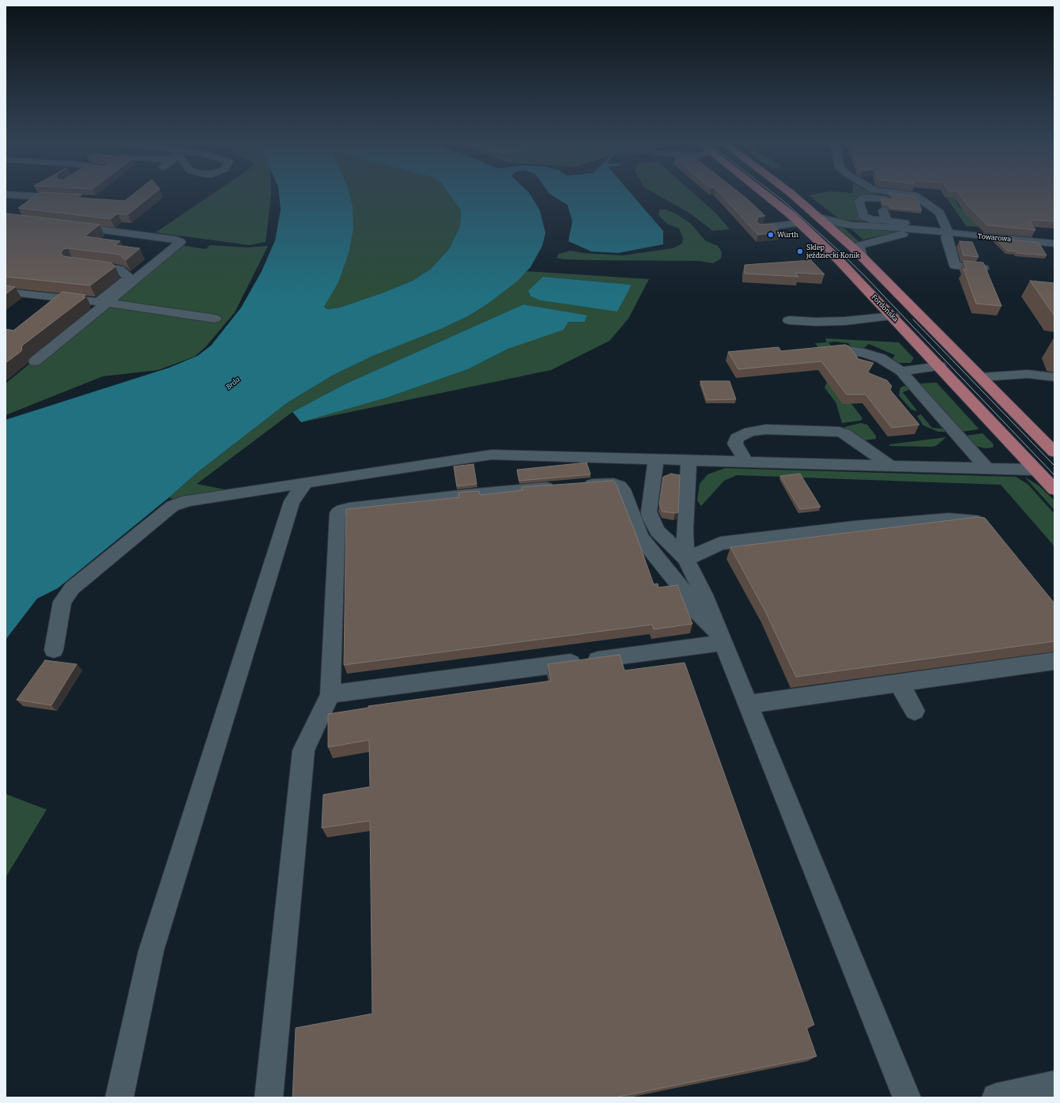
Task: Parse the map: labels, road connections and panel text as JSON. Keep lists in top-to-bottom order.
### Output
{
  "streets": {
    "main road": ["Fordońska"],
    "street": ["Towarowa"]
  },
  "water": ["Brda"],
  "places": ["Würth", "Sklep jeździecki Konik"]
}
